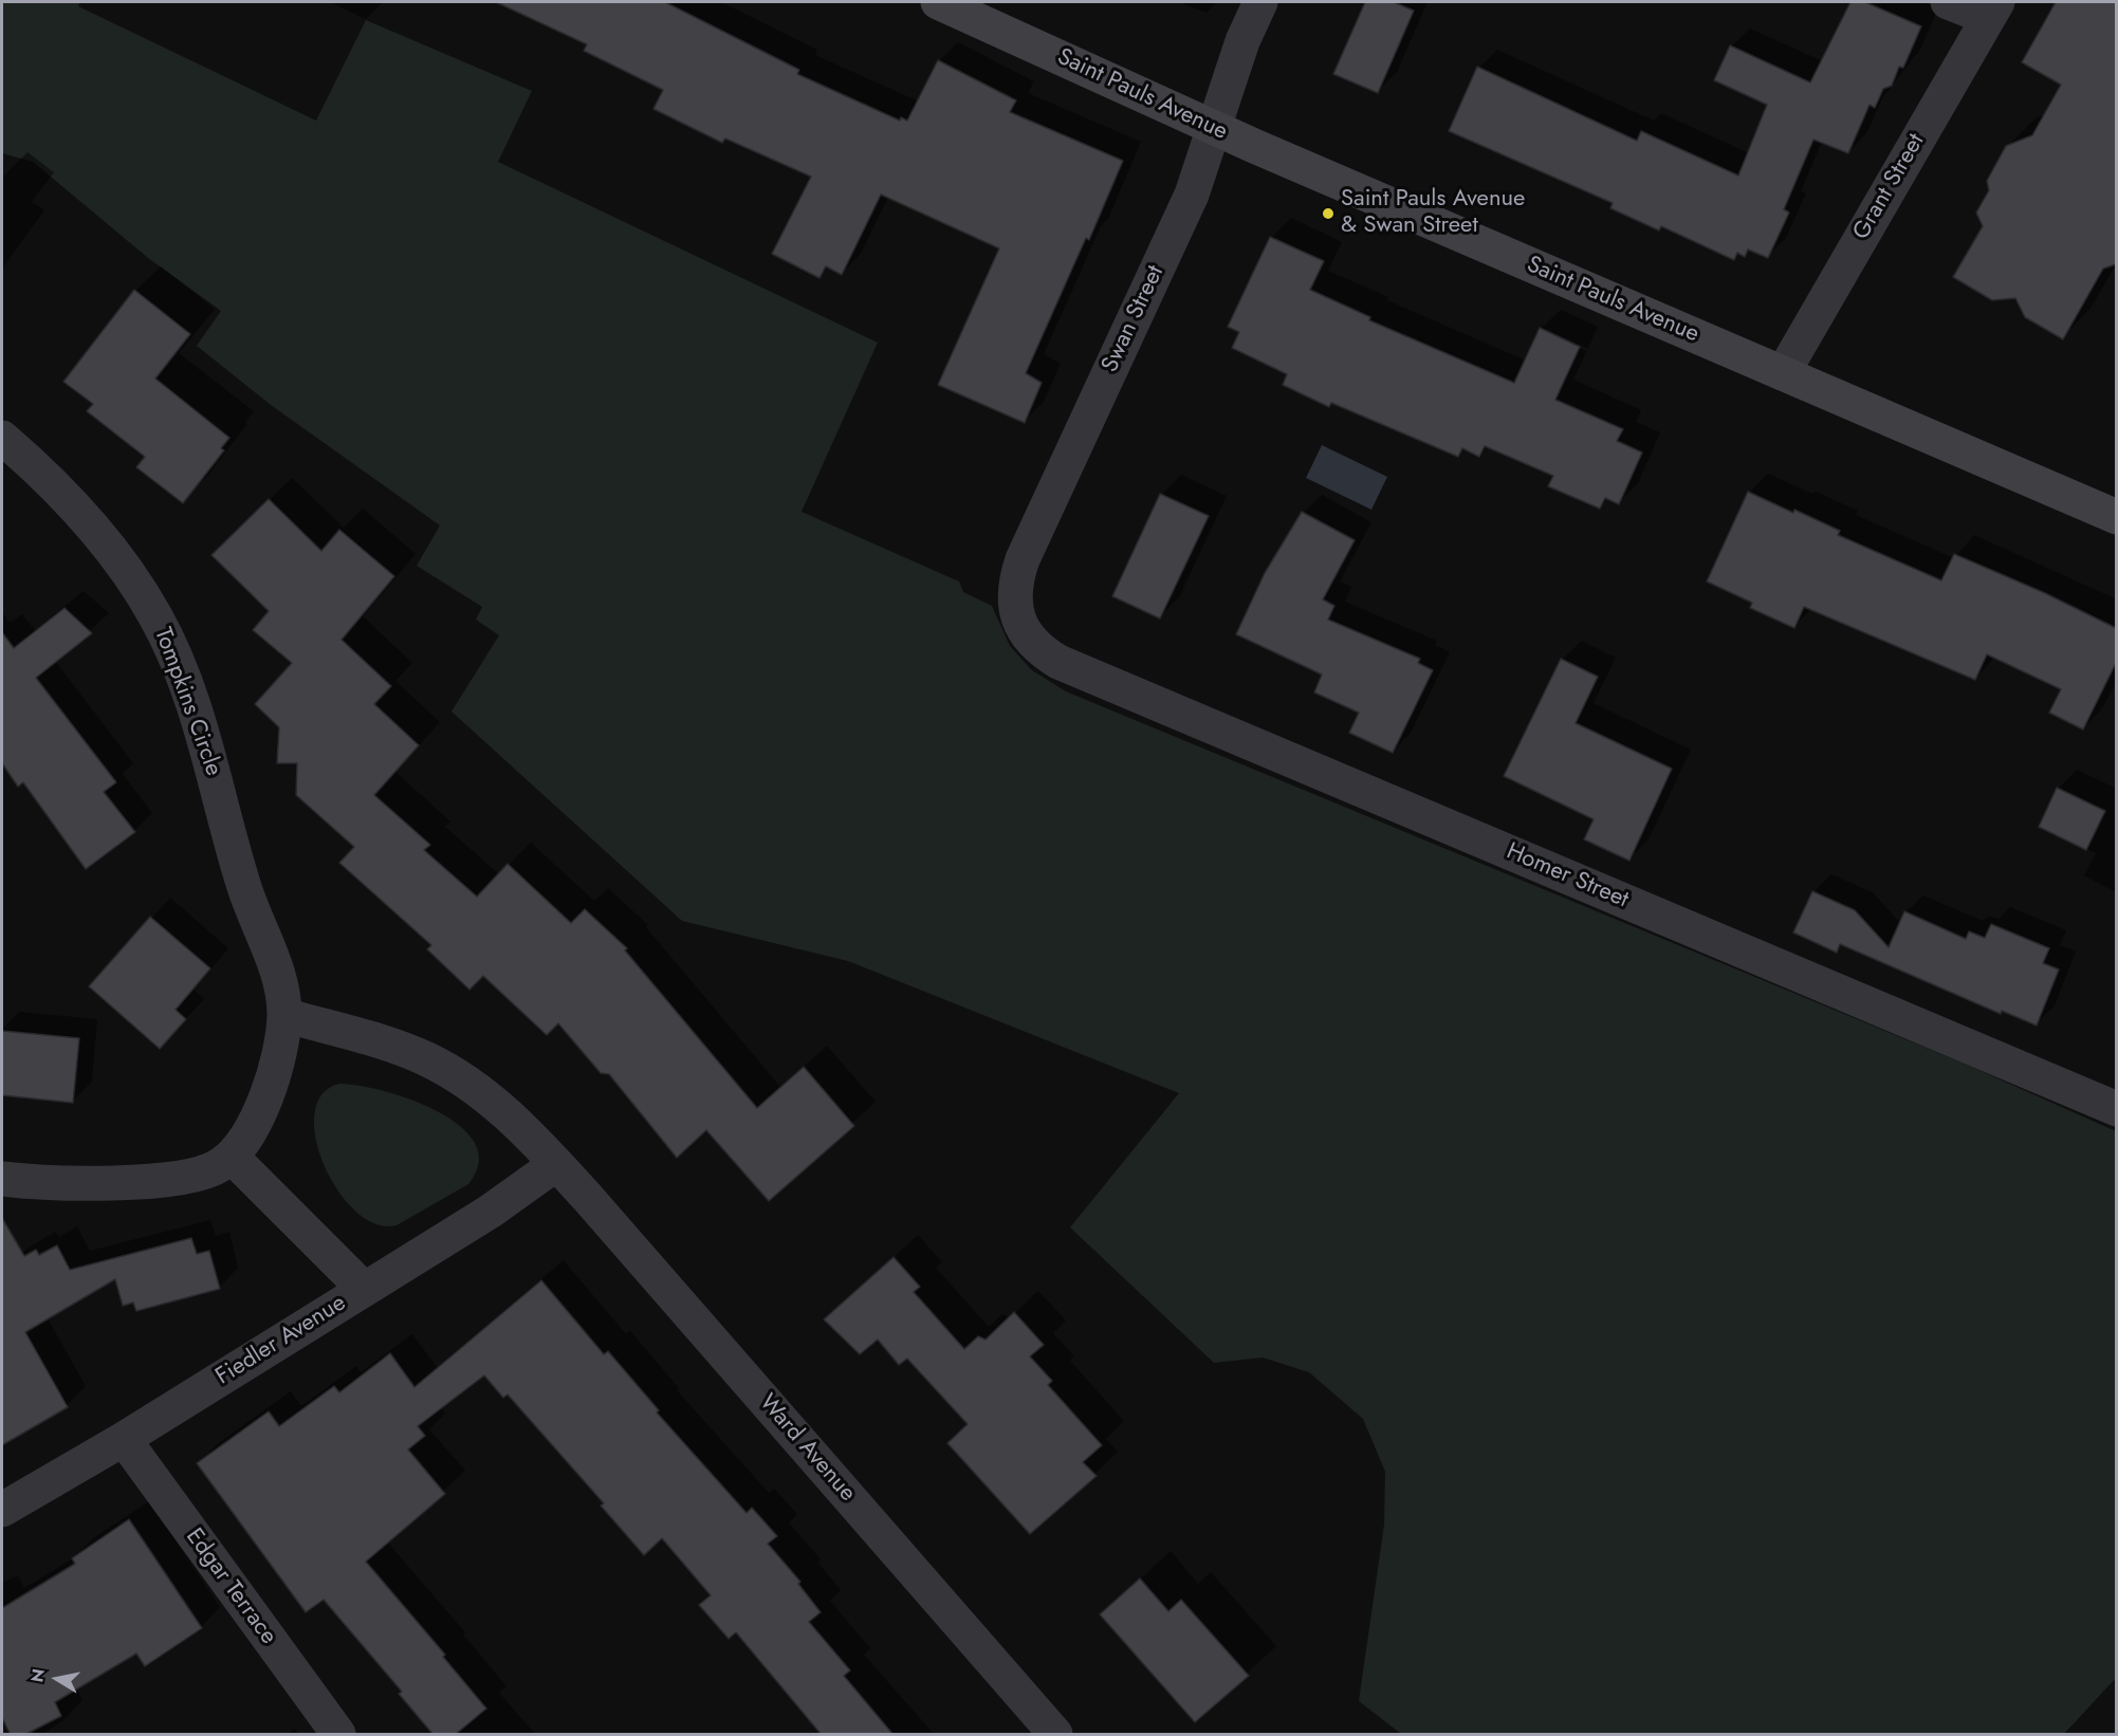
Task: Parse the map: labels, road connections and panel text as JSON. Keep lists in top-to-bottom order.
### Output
{
  "streets": {
    "main road": ["Saint Pauls Avenue"],
    "street": [
      "Grant Street",
      "Swan Street",
      "Tompkins Circle",
      "Homer Street",
      "Fiedler Avenue",
      "Ward Avenue",
      "Edgar Terrace"
    ]
  },
  "crossings": [
    ["Saint Pauls Avenue", "Grant Street"],
    ["Saint Pauls Avenue", "Swan Street"],
    ["Swan Street", "Homer Street"],
    ["Fiedler Avenue", "Ward Avenue"],
    ["Fiedler Avenue", "Edgar Terrace"]
  ],
  "places": ["Saint Pauls Avenue & Swan Street"],
  "north": "left"
}
